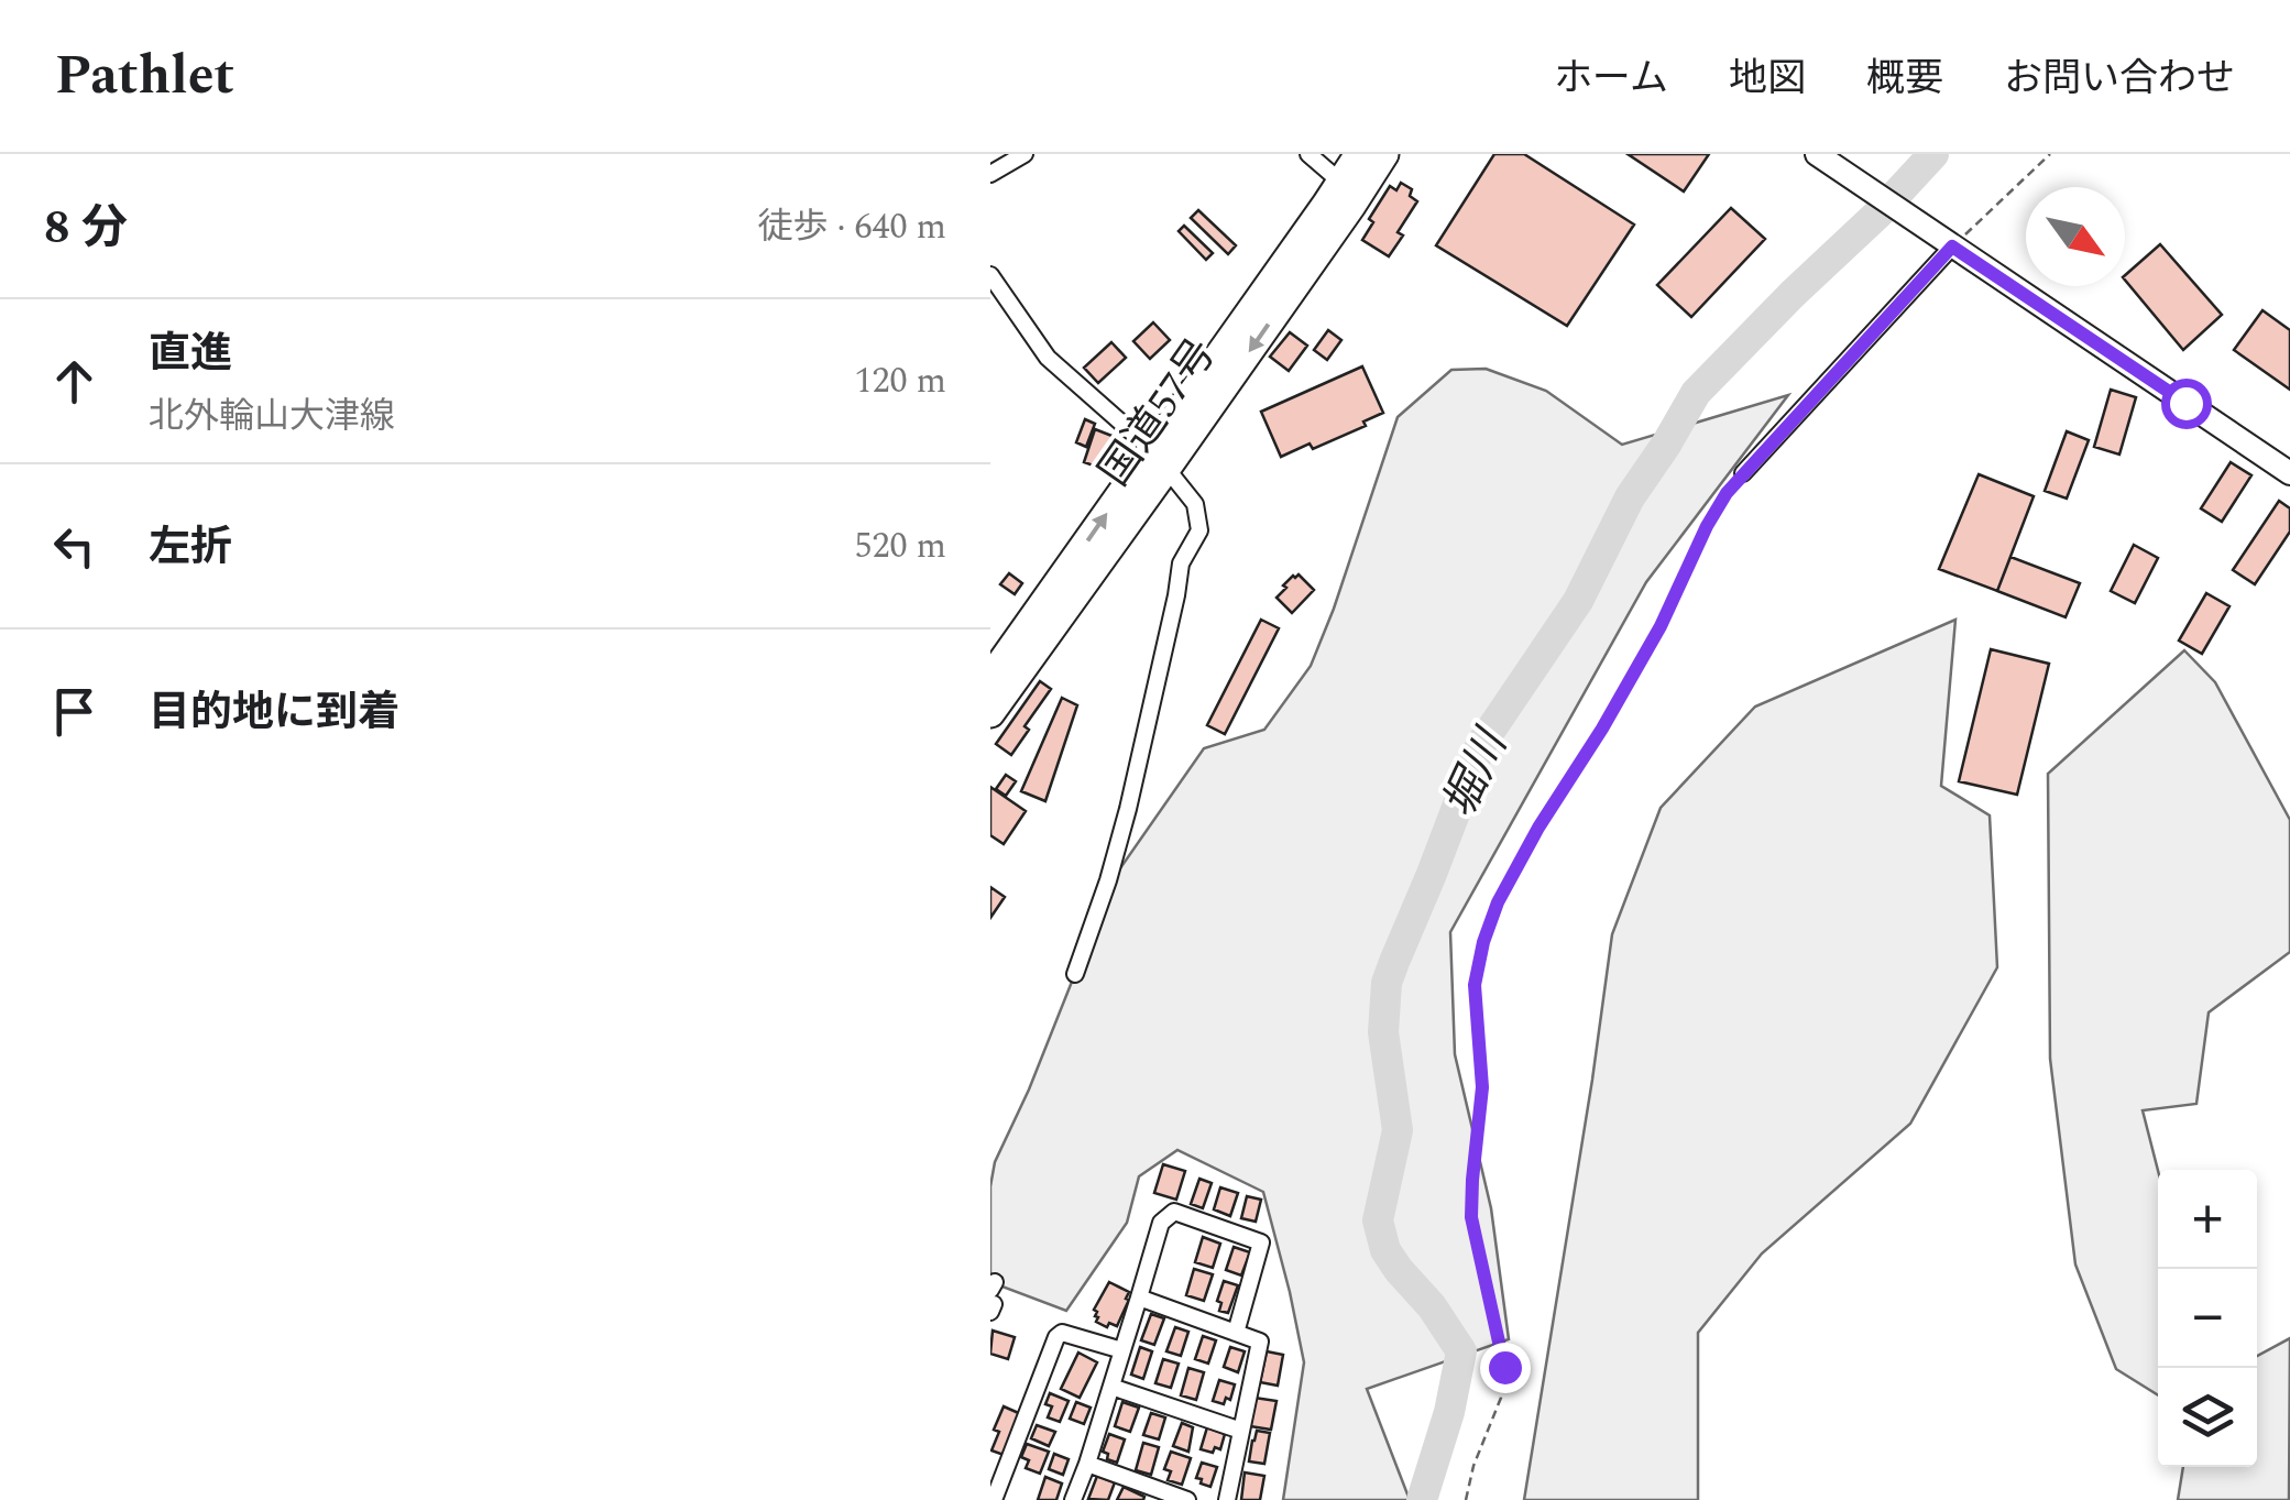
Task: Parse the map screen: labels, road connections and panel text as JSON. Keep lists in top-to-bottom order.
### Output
{
  "streets": {
    "highway": ["国道57号"]
  },
  "water": ["堀川"],
  "north": "bottom right",
  "page": {
    "header": "Pathlet",
    "nav": [
      "ホーム",
      "地図",
      "概要",
      "お問い合わせ"
    ],
    "heading": ["8 分", "徒歩 · 640 m"],
    "list": [
      ["直進", "北外輪山大津線", "120 m"],
      ["左折", "520 m"],
      "目的地に到着"
    ],
    "map_buttons": ["+", "−"]
  }
}
